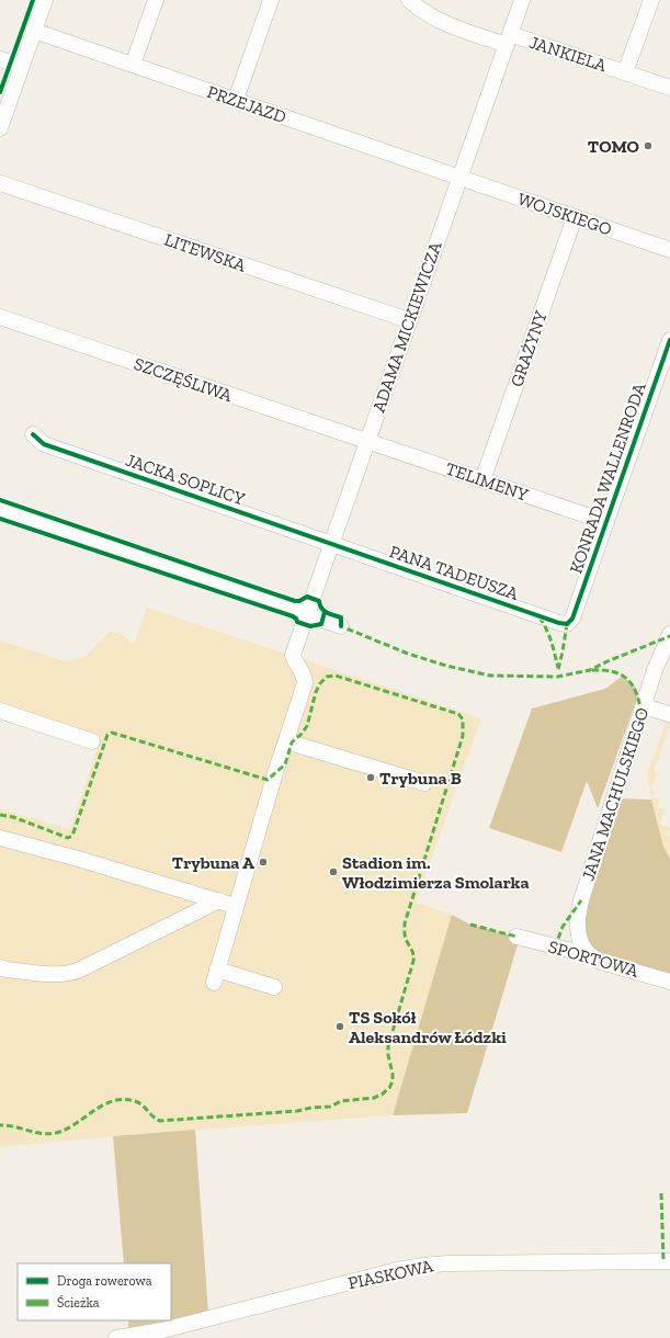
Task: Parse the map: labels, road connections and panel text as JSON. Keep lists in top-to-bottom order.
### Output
{
  "streets": {
    "street": [
      "JANKIELA",
      "PRZEJAZD",
      "WOJSKIEGO",
      "LITEWSKA",
      "ADAMA MICKIEWICZA",
      "GRAŻYNY",
      "SZCZĘŚLIWA",
      "KONRADA WALLENRODA",
      "JACKA SOPLICY",
      "TELIMENY",
      "PANA TADEUSZA",
      "JANA MACHULSKIEGO",
      "SPORTOWA",
      "PIASKOWA"
    ]
  },
  "crossings": [
    ["JANKIELA", "ADAMA MICKIEWICZA"],
    ["PRZEJAZD", "WOJSKIEGO"],
    ["PRZEJAZD", "ADAMA MICKIEWICZA"],
    ["WOJSKIEGO", "ADAMA MICKIEWICZA"],
    ["WOJSKIEGO", "GRAŻYNY"],
    ["LITEWSKA", "ADAMA MICKIEWICZA"],
    ["ADAMA MICKIEWICZA", "SZCZĘŚLIWA"],
    ["ADAMA MICKIEWICZA", "JACKA SOPLICY"],
    ["ADAMA MICKIEWICZA", "TELIMENY"],
    ["ADAMA MICKIEWICZA", "PANA TADEUSZA"],
    ["GRAŻYNY", "TELIMENY"],
    ["SZCZĘŚLIWA", "TELIMENY"],
    ["KONRADA WALLENRODA", "TELIMENY"],
    ["KONRADA WALLENRODA", "PANA TADEUSZA"],
    ["JACKA SOPLICY", "PANA TADEUSZA"],
    ["JANA MACHULSKIEGO", "SPORTOWA"]
  ],
  "places": [
    "TOMO",
    "Trybuna B",
    "Trybuna A",
    "Stadion im. Włodzimierza Smolarka",
    "TS Sokół Aleksandrów Łódzki"
  ],
  "legend": ["Droga rowerowa", "Ścieżka"]
}
